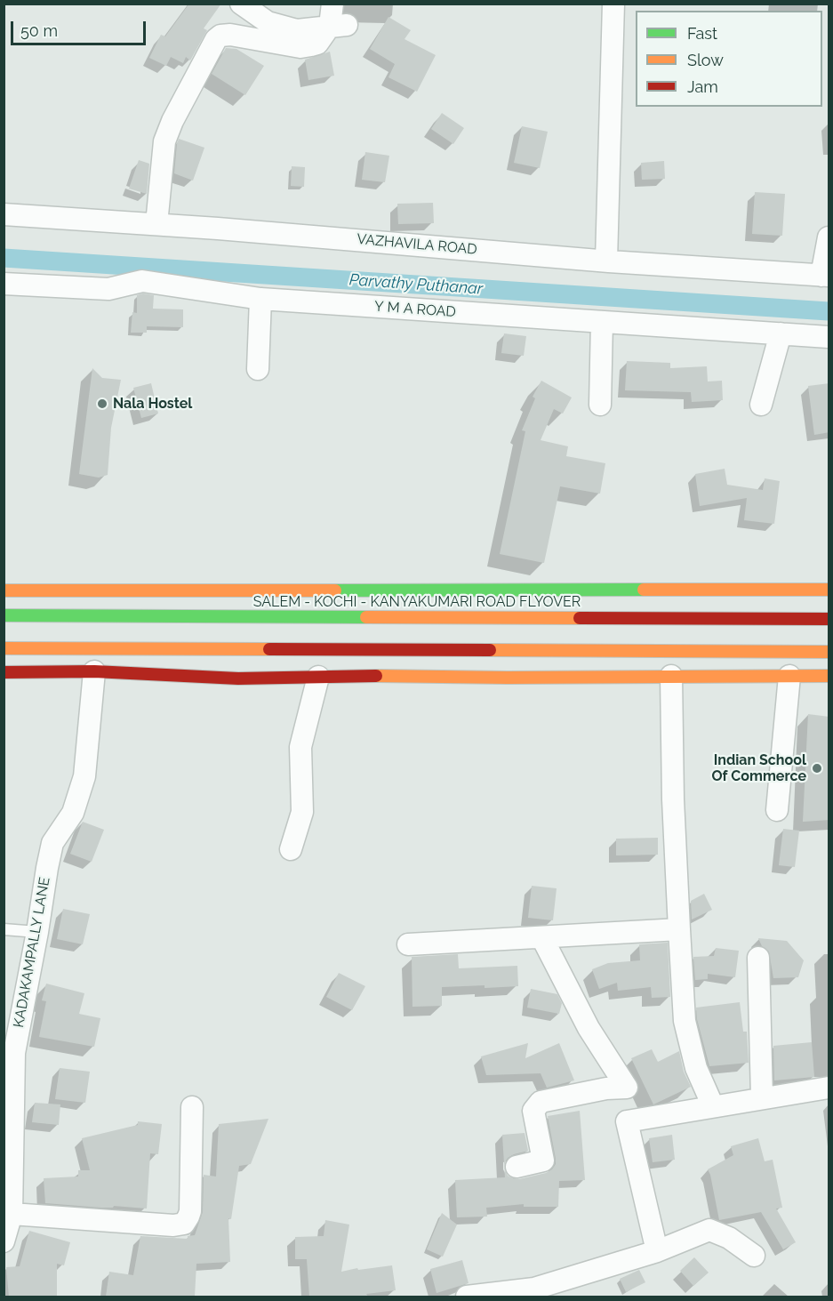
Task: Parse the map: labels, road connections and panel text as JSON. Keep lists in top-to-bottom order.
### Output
{
  "streets": {
    "main road": ["SALEM - KOCHI - KANYAKUMARI ROAD FLYOVER"],
    "street": ["VAZHAVILA ROAD", "Y M A ROAD", "KADAKAMPALLY LANE"]
  },
  "water": ["Parvathy Puthanar"],
  "places": ["Nala Hostel", "Indian School Of Commerce"],
  "legend": ["Fast", "Slow", "Jam"],
  "scale_bar": "50 m"
}
